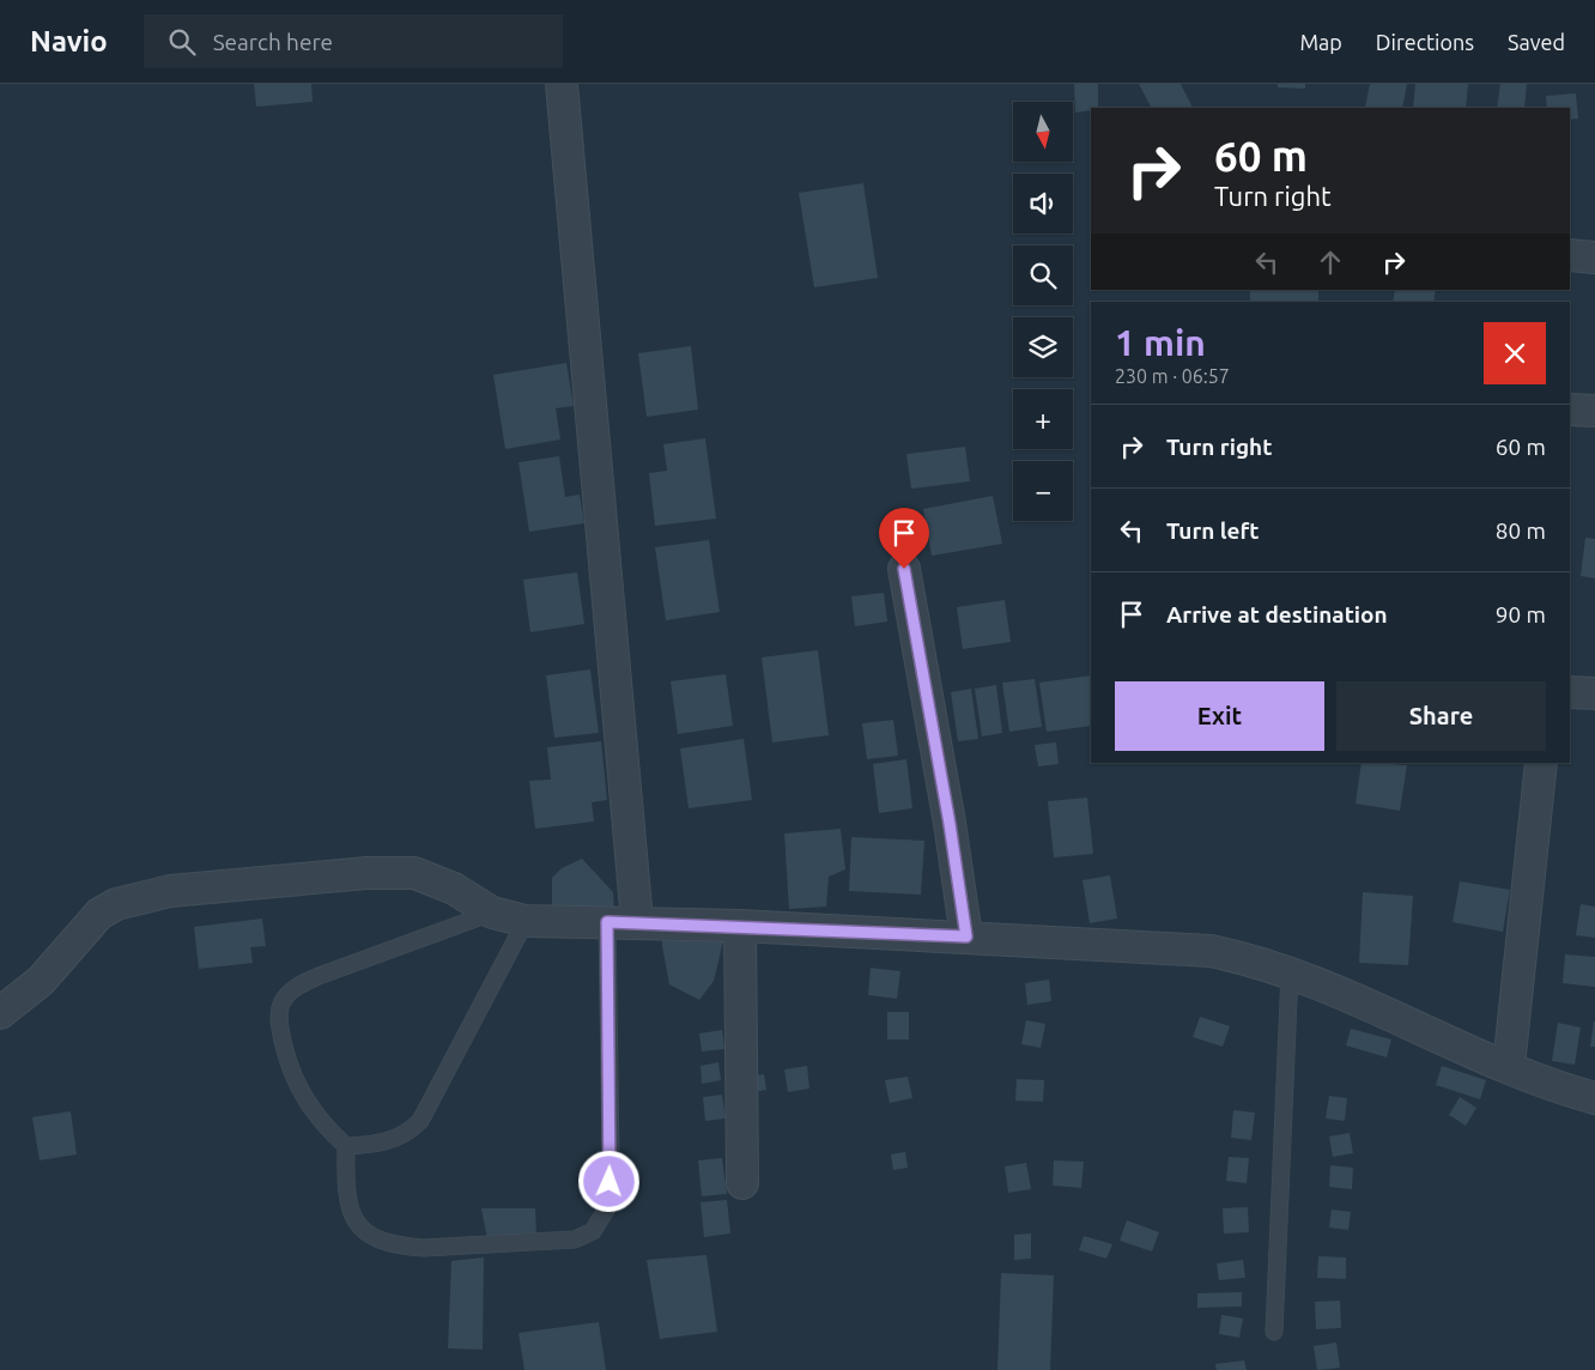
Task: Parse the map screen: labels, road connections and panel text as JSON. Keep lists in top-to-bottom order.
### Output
{
  "north": "bottom",
  "page": {
    "header": "Navio",
    "search": "Search here",
    "nav": ["Map", "Directions", "Saved"],
    "map_buttons": ["+", "−"],
    "turn": ["60 m", "Turn right"],
    "heading": ["1 min", "230 m · 06:57"],
    "list": [
      {
        "name": "Turn right",
        "value": "60 m"
      },
      {
        "name": "Turn left",
        "value": "80 m"
      },
      {
        "name": "Arrive at destination",
        "value": "90 m"
      }
    ],
    "buttons": ["Exit", "Share"]
  }
}
